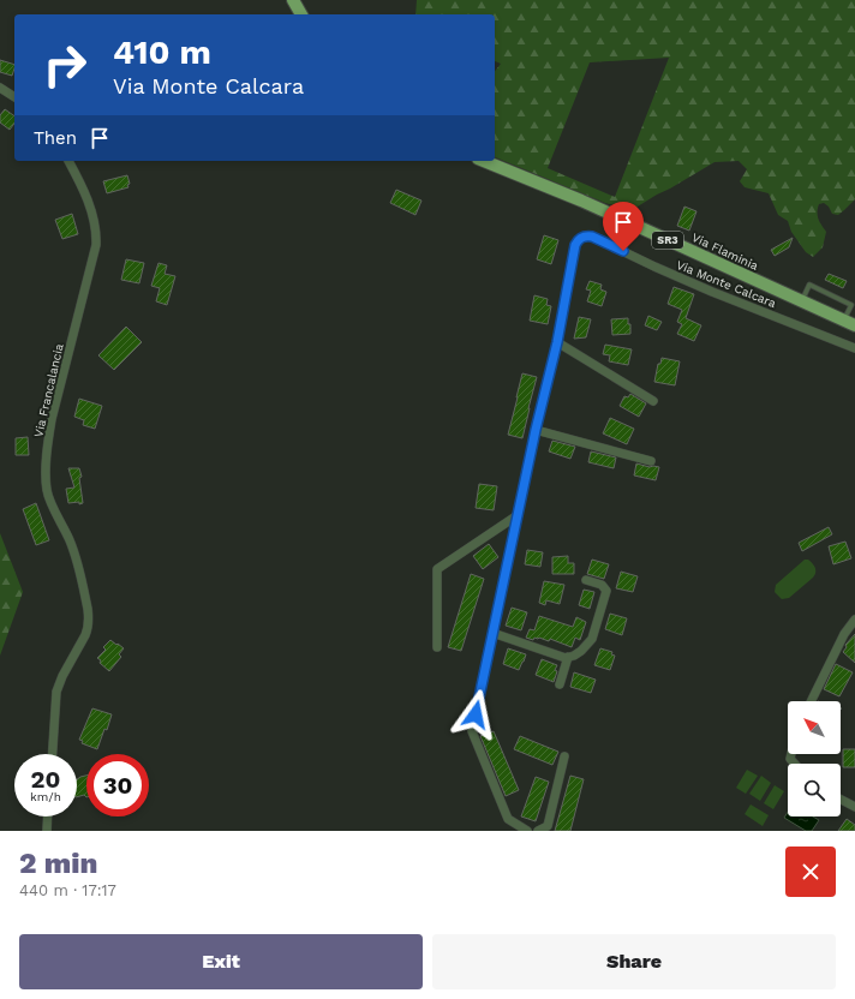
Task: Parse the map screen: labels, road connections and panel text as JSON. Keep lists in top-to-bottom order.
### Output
{
  "streets": {
    "main road": ["SR3", "Via Flaminia"],
    "street": ["Via Monte Calcara", "Via Francalancia"]
  },
  "north": "top left",
  "page": {
    "turn": ["410 m", "Via Monte Calcara"],
    "then": "Then",
    "speed": "20 km/h",
    "limit": "30",
    "heading": ["2 min", "440 m · 17:17"],
    "buttons": ["Exit", "Share"]
  }
}
